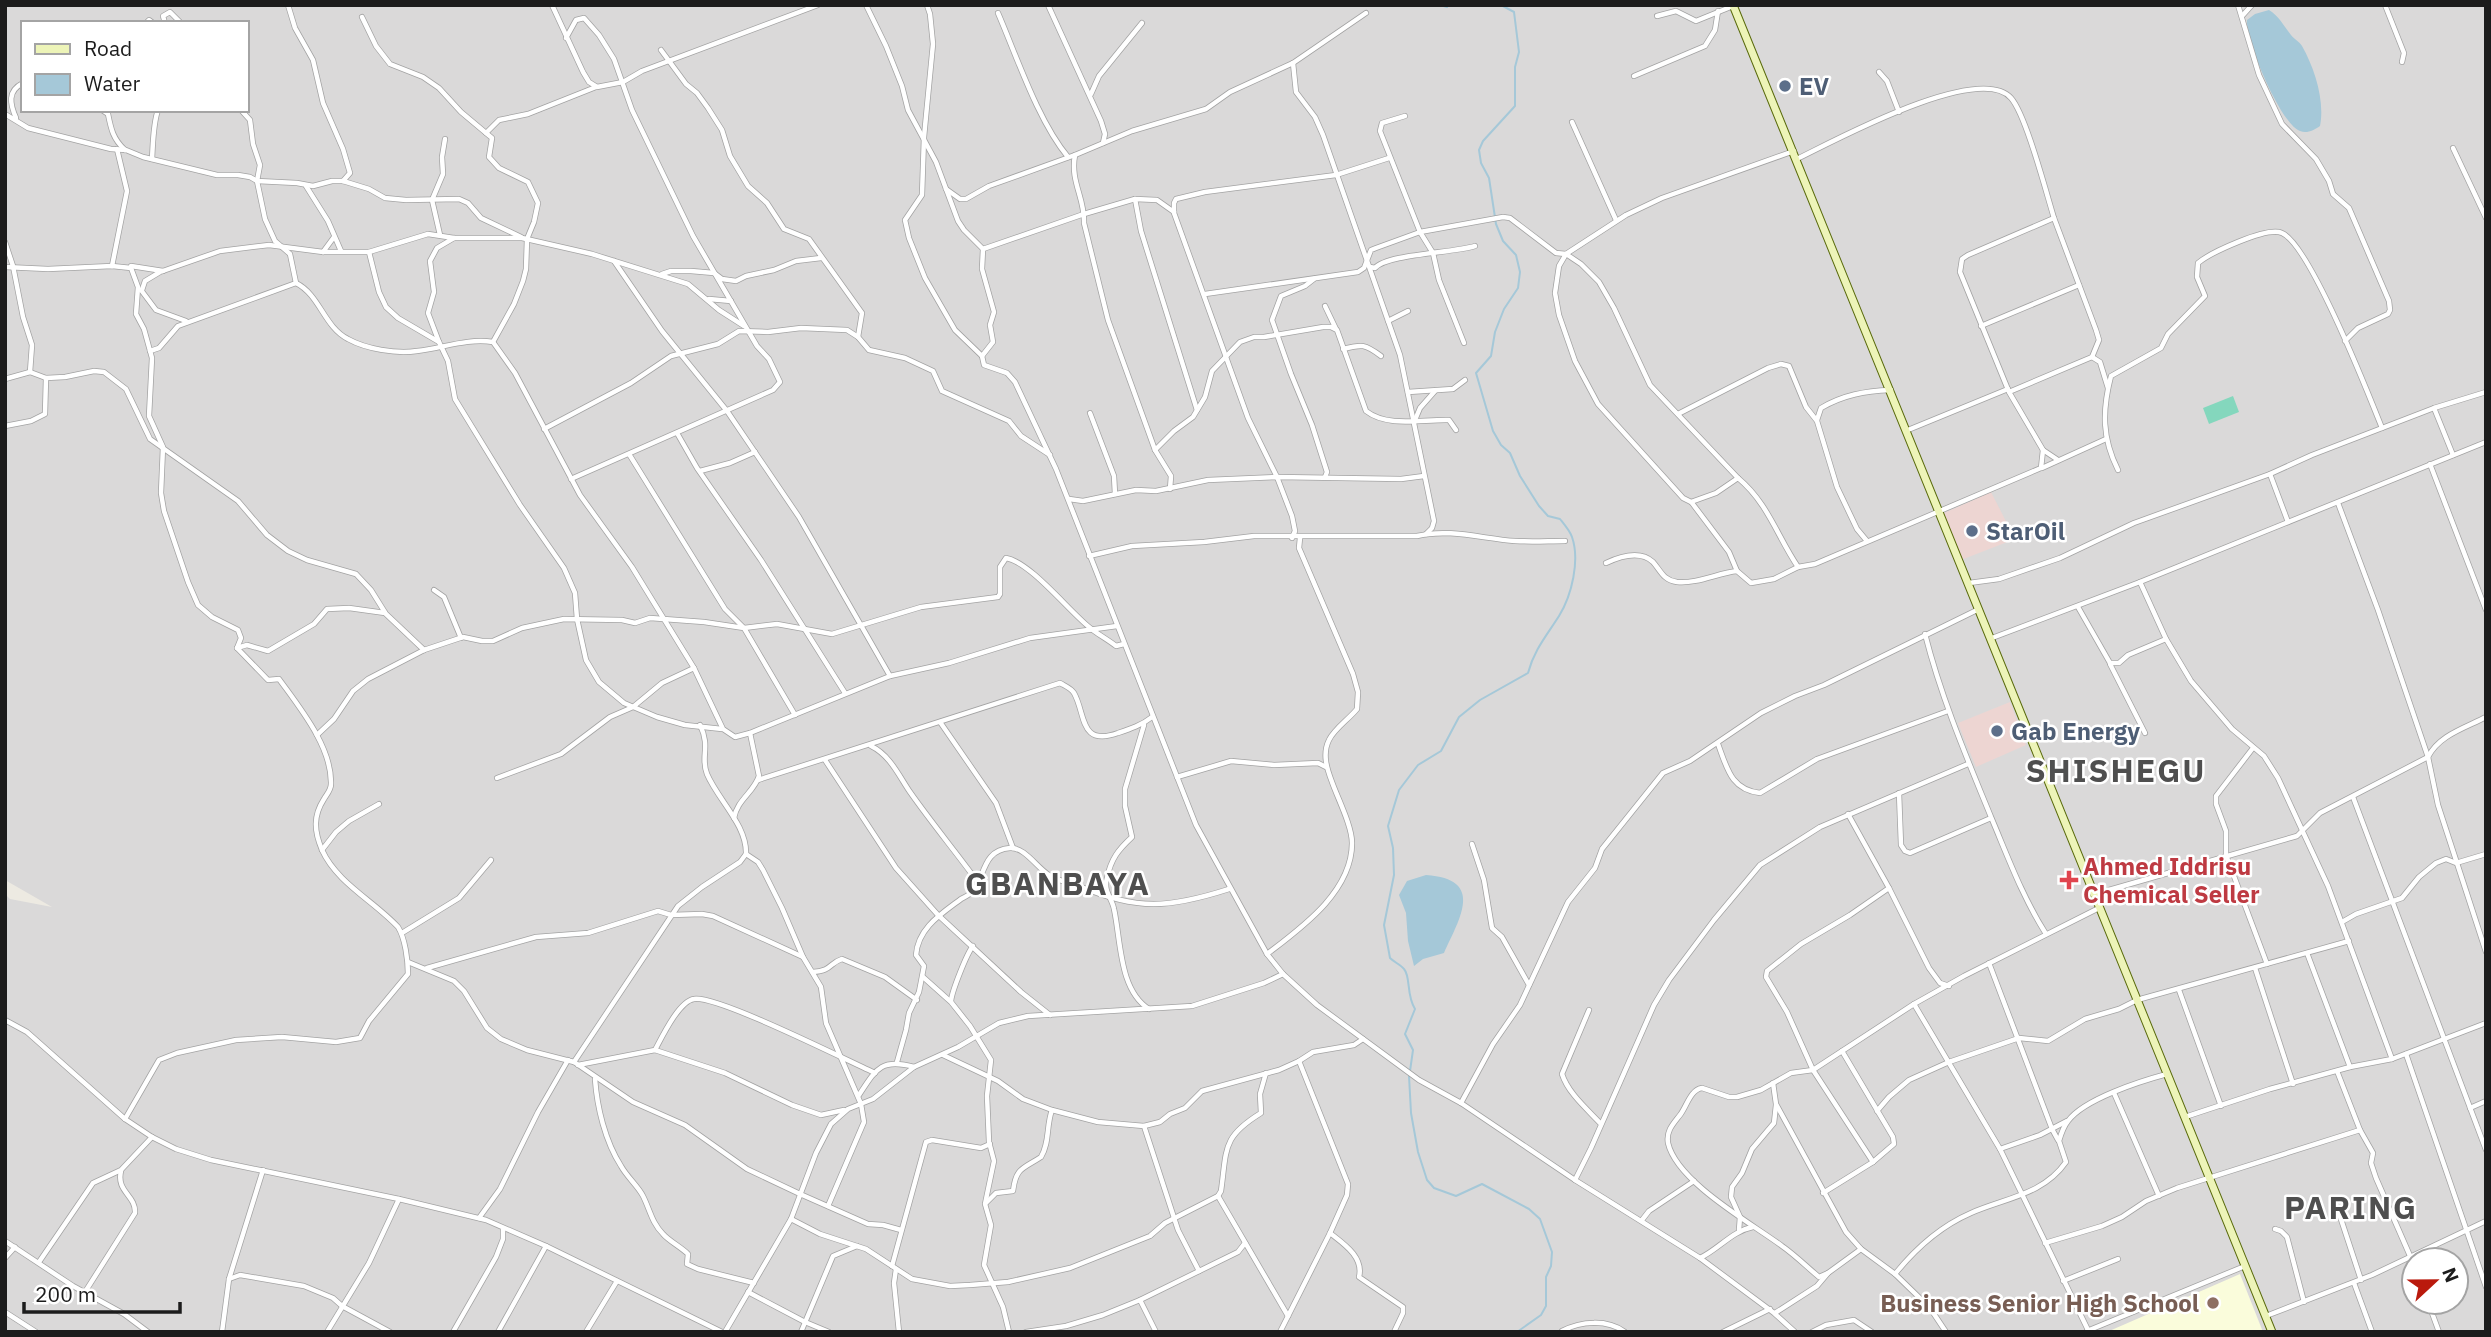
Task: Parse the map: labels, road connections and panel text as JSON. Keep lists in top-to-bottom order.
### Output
{
  "districts": ["SHISHEGU", "GBANBAYA", "PARING"],
  "places": {
    "other": [
      "EV",
      "StarOil",
      "Gab Energy",
      "Business Senior High School"
    ],
    "health": ["Ahmed Iddrisu Chemical Seller"]
  },
  "legend": ["Road", "Water"],
  "scale_bar": "200 m",
  "north": "right"
}
